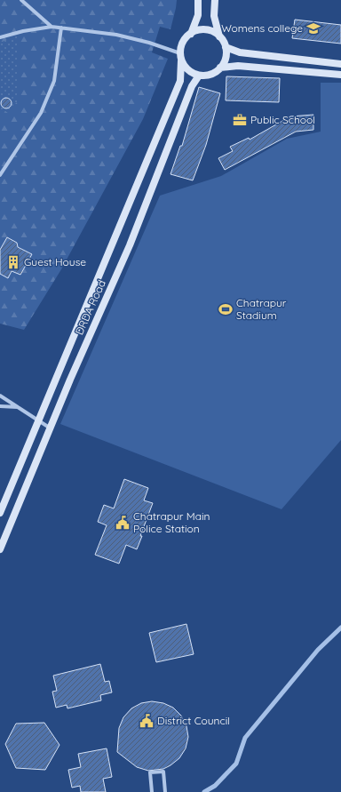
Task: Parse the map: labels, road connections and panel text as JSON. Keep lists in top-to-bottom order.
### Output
{
  "streets": {
    "main road": ["DRDA Road"]
  },
  "places": {
    "school or university": ["Womens college"],
    "office": ["Public School"],
    "building": ["Guest House"],
    "sports": ["Chatrapur Stadium"],
    "public building": ["Chatrapur Main Police Station", "District Council"]
  }
}
